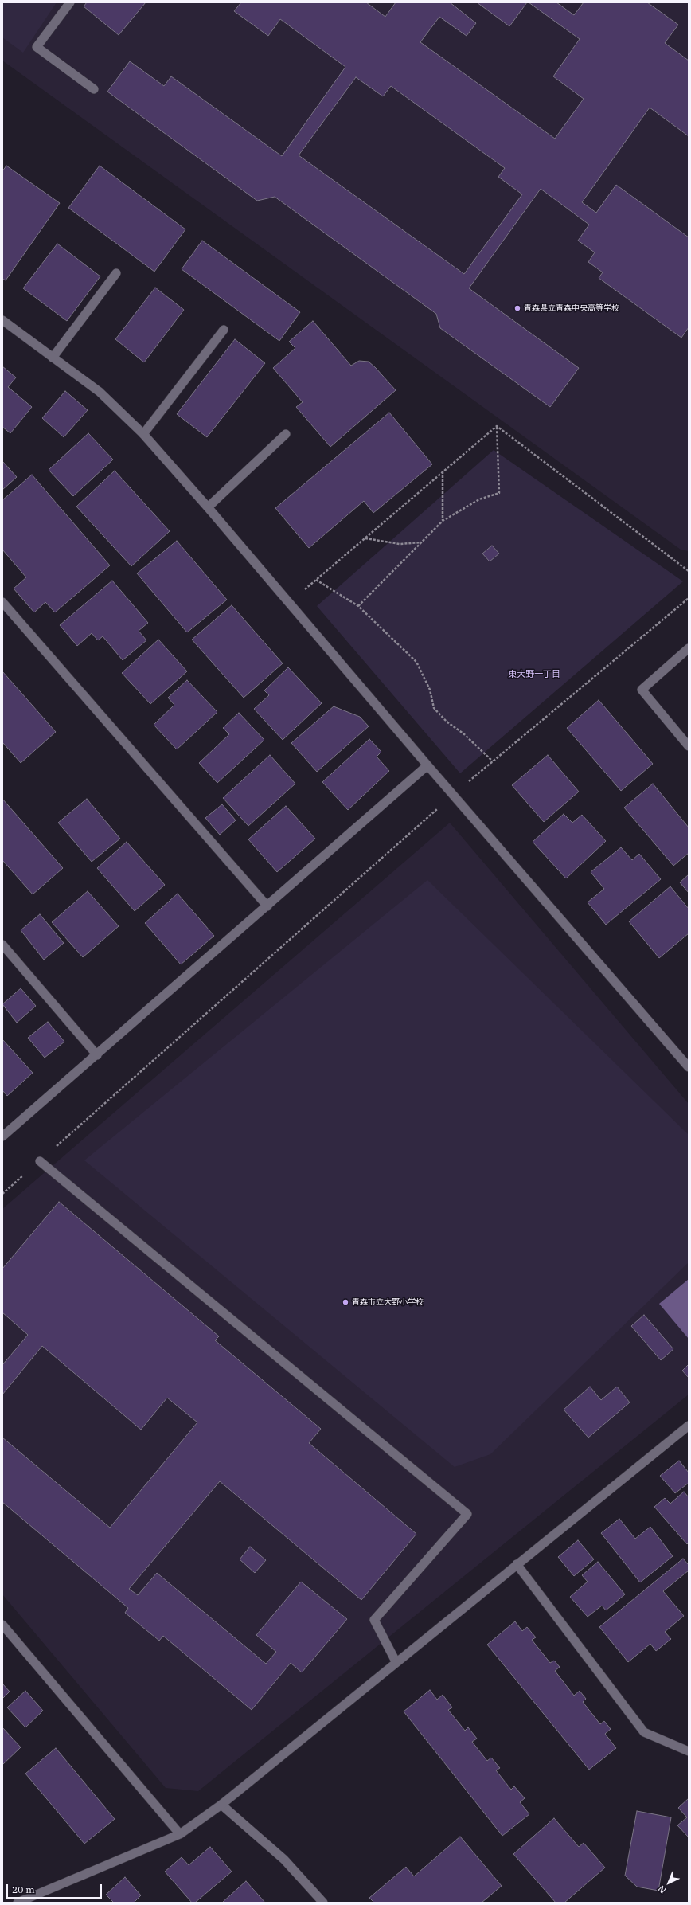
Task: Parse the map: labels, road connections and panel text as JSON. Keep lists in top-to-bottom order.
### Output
{
  "districts": ["東大野一丁目"],
  "places": ["青森県立青森中央高等学校", "青森市立大野小学校"],
  "scale_bar": "20 m",
  "north": "bottom left"
}
